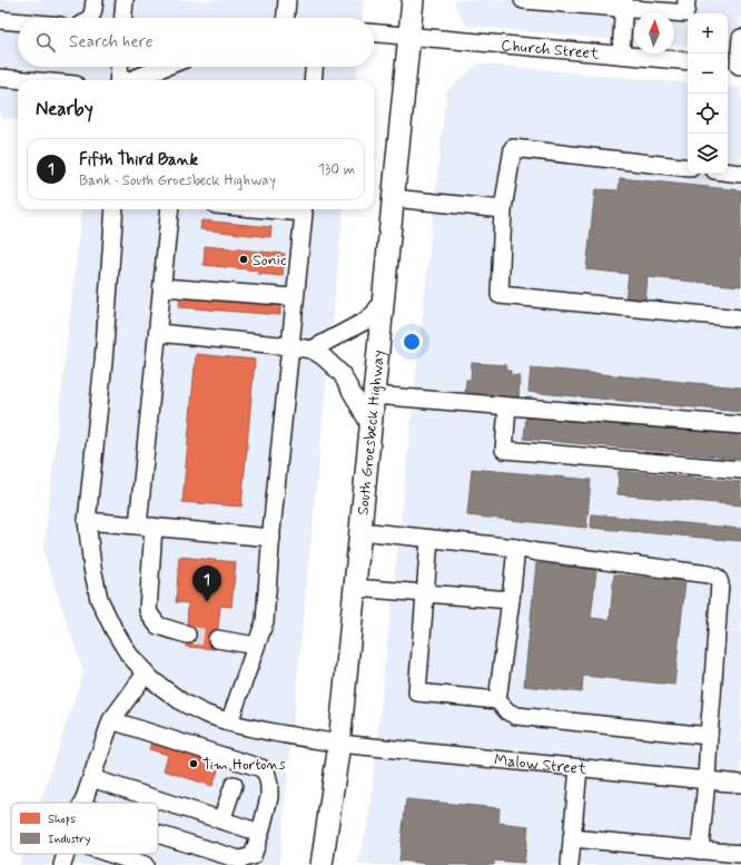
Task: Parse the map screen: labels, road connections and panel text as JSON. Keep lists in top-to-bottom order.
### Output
{
  "streets": {
    "main road": ["South Groesbeck Highway"],
    "street": ["Church Street", "Malow Street"]
  },
  "crossings": [
    ["Church Street", "South Groesbeck Highway"],
    ["South Groesbeck Highway", "Malow Street"]
  ],
  "places": ["Sonic", "Tim Hortons"],
  "legend": ["Shops", "Industry"],
  "north": "top",
  "page": {
    "map_buttons": ["+", "−"],
    "search": "Search here",
    "heading": "Nearby",
    "list": [
      {
        "mark": "1",
        "name": "Fifth Third Bank",
        "note": "Bank · South Groesbeck Highway",
        "value": "130 m"
      }
    ],
    "pins": "1"
  }
}
